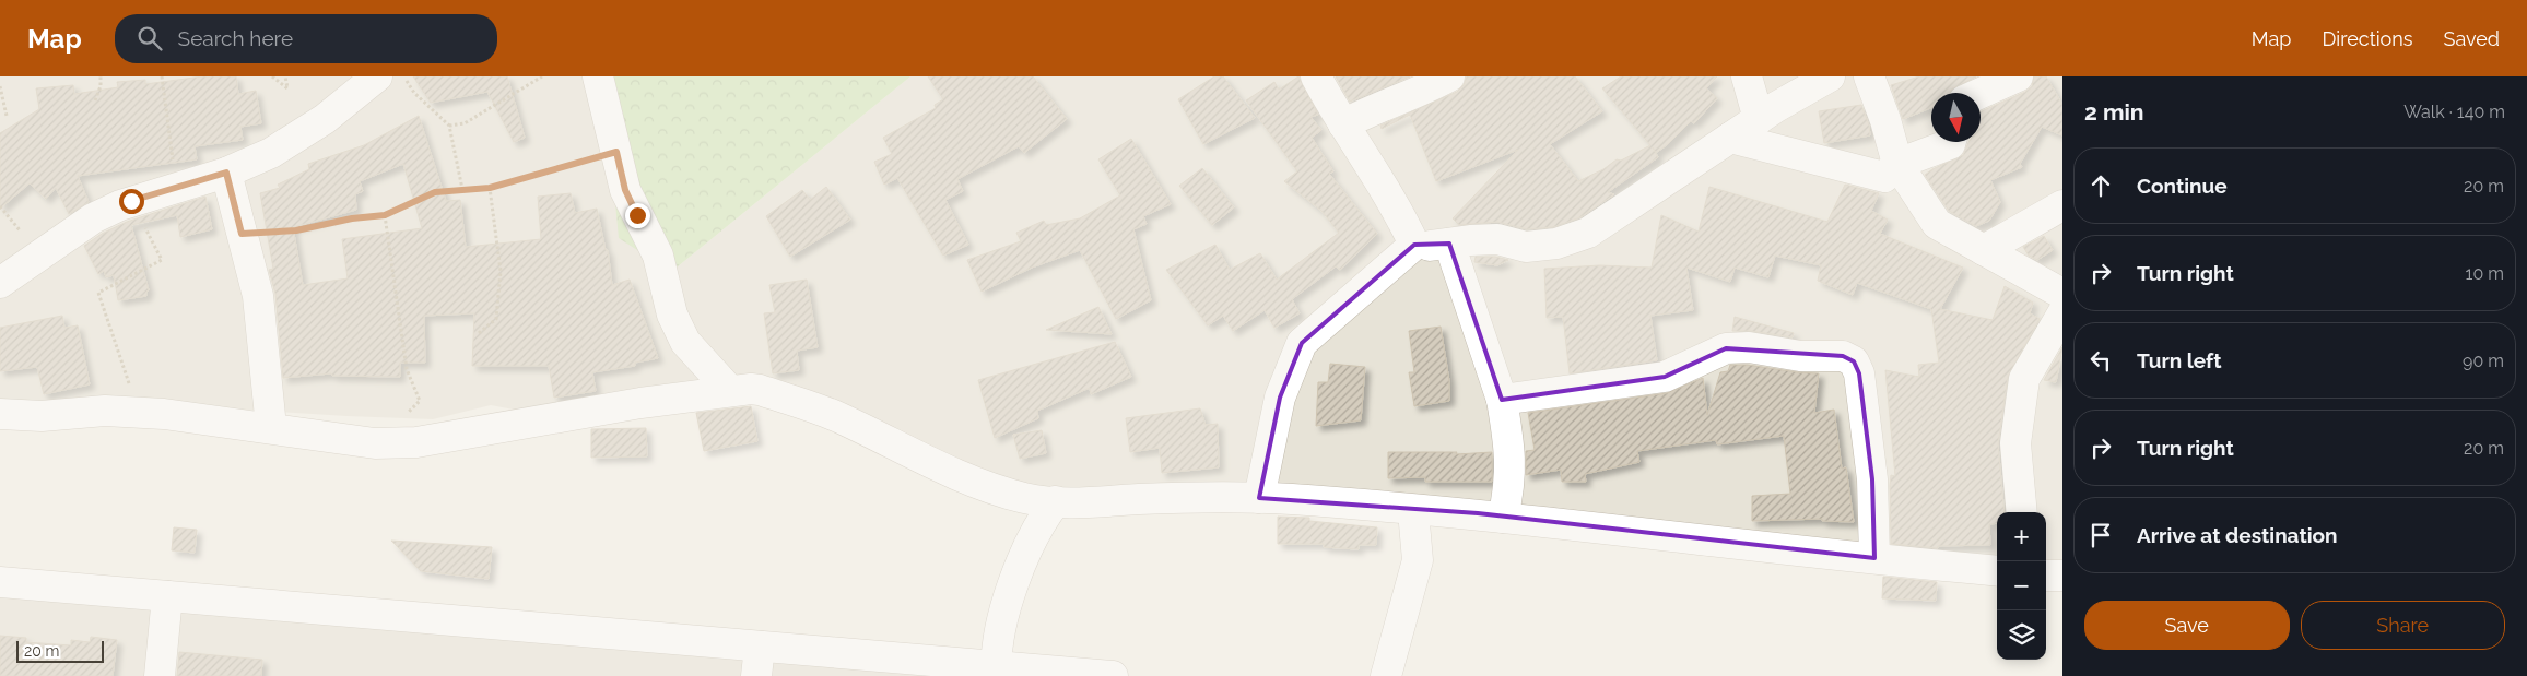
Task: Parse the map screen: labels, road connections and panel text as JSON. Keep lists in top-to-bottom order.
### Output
{
  "scale_bar": "20 m",
  "north": "bottom",
  "page": {
    "header": "Map",
    "search": "Search here",
    "nav": ["Map", "Directions", "Saved"],
    "heading": ["2 min", "Walk · 140 m"],
    "list": [
      ["Continue", "20 m"],
      ["Turn right", "10 m"],
      ["Turn left", "90 m"],
      ["Turn right", "20 m"],
      "Arrive at destination"
    ],
    "map_buttons": ["+", "−"],
    "buttons": ["Save", "Share"],
    "scale": "20 m"
  }
}
